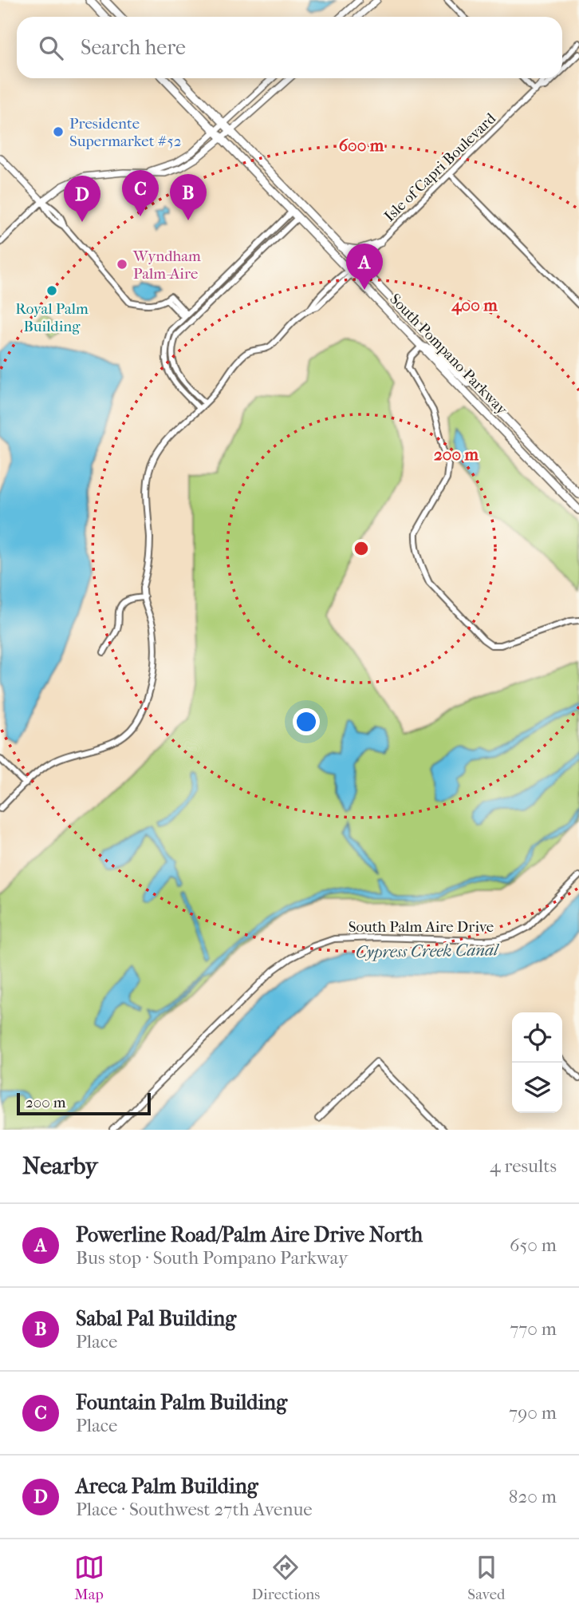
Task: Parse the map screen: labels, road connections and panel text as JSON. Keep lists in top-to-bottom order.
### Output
{
  "streets": {
    "main road": ["South Pompano Parkway"],
    "street": ["Isle of Capri Boulevard", "South Palm Aire Drive"]
  },
  "crossings": [
    ["Isle of Capri Boulevard", "South Pompano Parkway"]
  ],
  "water": ["Cypress Creek Canal"],
  "places": ["Presidente Supermarket #52", "Wyndham Palm-Aire", "Royal Palm Building"],
  "scale_bar": "200 m",
  "page": {
    "search": "Search here",
    "pins": [
      "C",
      "B",
      "D",
      "A"
    ],
    "scale": "200 m",
    "heading": ["Nearby", "4 results"],
    "list": [
      {
        "mark": "A",
        "name": "Powerline Road/Palm Aire Drive North",
        "note": "Bus stop · South Pompano Parkway",
        "value": "650 m"
      },
      {
        "mark": "B",
        "name": "Sabal Pal Building",
        "note": "Place",
        "value": "770 m"
      },
      {
        "mark": "C",
        "name": "Fountain Palm Building",
        "note": "Place",
        "value": "790 m"
      },
      {
        "mark": "D",
        "name": "Areca Palm Building",
        "note": "Place · Southwest 27th Avenue",
        "value": "820 m"
      }
    ],
    "nav": ["Map", "Directions", "Saved"]
  },
  "rings": ["600 m", "400 m", "200 m"]
}
